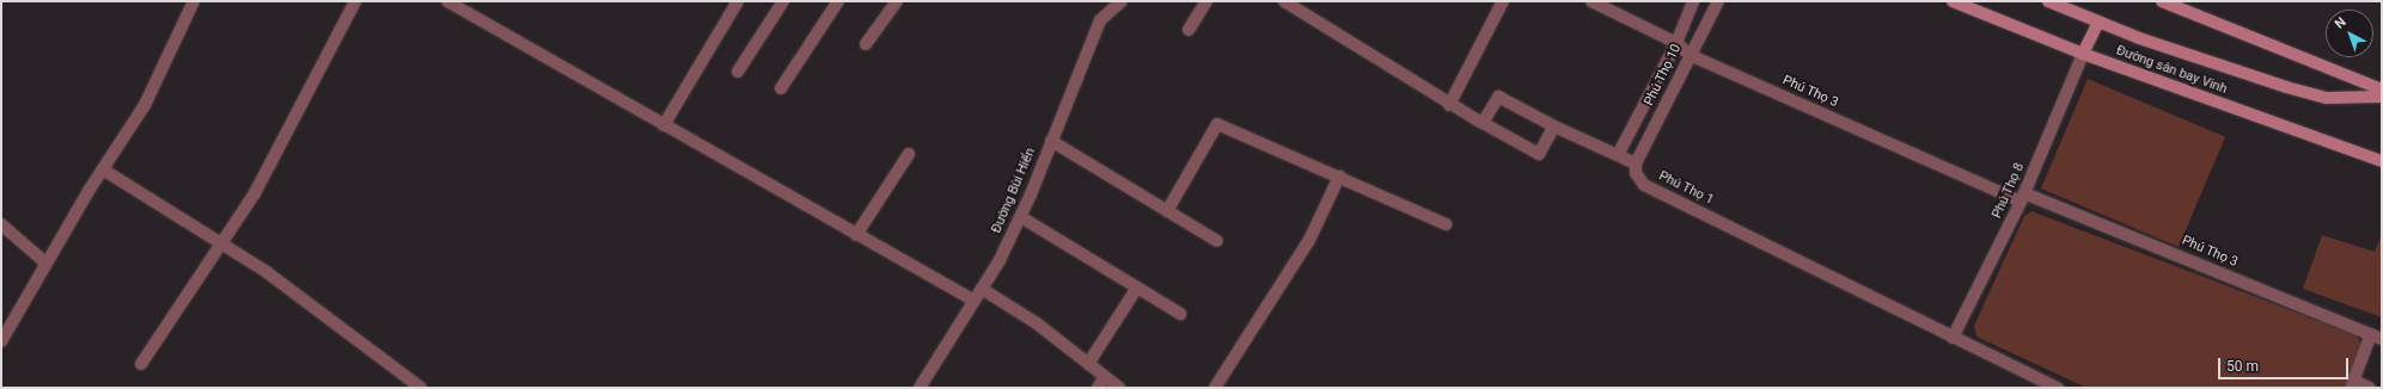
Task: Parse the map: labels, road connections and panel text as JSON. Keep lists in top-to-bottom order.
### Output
{
  "streets": {
    "main road": ["Đường sân bay Vinh"],
    "street": [
      "Phú Thọ 10",
      "Phú Thọ 3",
      "Phú Thọ 1",
      "Đường Bùi Hiển",
      "Phú Thọ 8"
    ]
  },
  "crossings": [
    ["Đường sân bay Vinh", "Phú Thọ 8"],
    ["Phú Thọ 10", "Phú Thọ 3"],
    ["Phú Thọ 10", "Phú Thọ 1"],
    ["Phú Thọ 3", "Phú Thọ 8"],
    ["Phú Thọ 1", "Phú Thọ 8"]
  ],
  "scale_bar": "50 m",
  "north": "top left"
}
